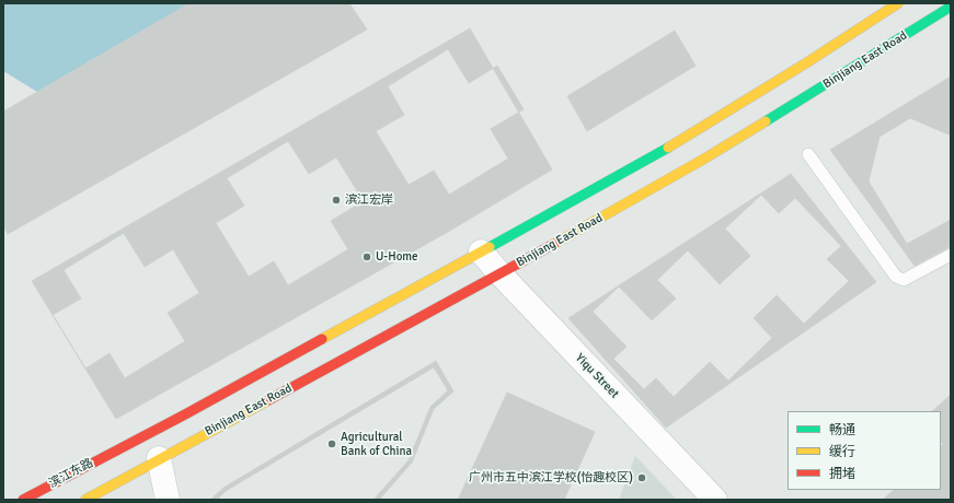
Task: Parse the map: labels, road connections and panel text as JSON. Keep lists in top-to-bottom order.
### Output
{
  "streets": {
    "main road": ["Binjiang East Road"],
    "street": ["Yiqu Street"]
  },
  "crossings": [
    ["Binjiang East Road", "Yiqu Street"]
  ],
  "places": [
    "滨江宏岸",
    "U-Home",
    "Agricultural Bank of China",
    "广州市五中滨江学校(怡趣校区)"
  ],
  "legend": ["畅通", "缓行", "拥堵"]
}
